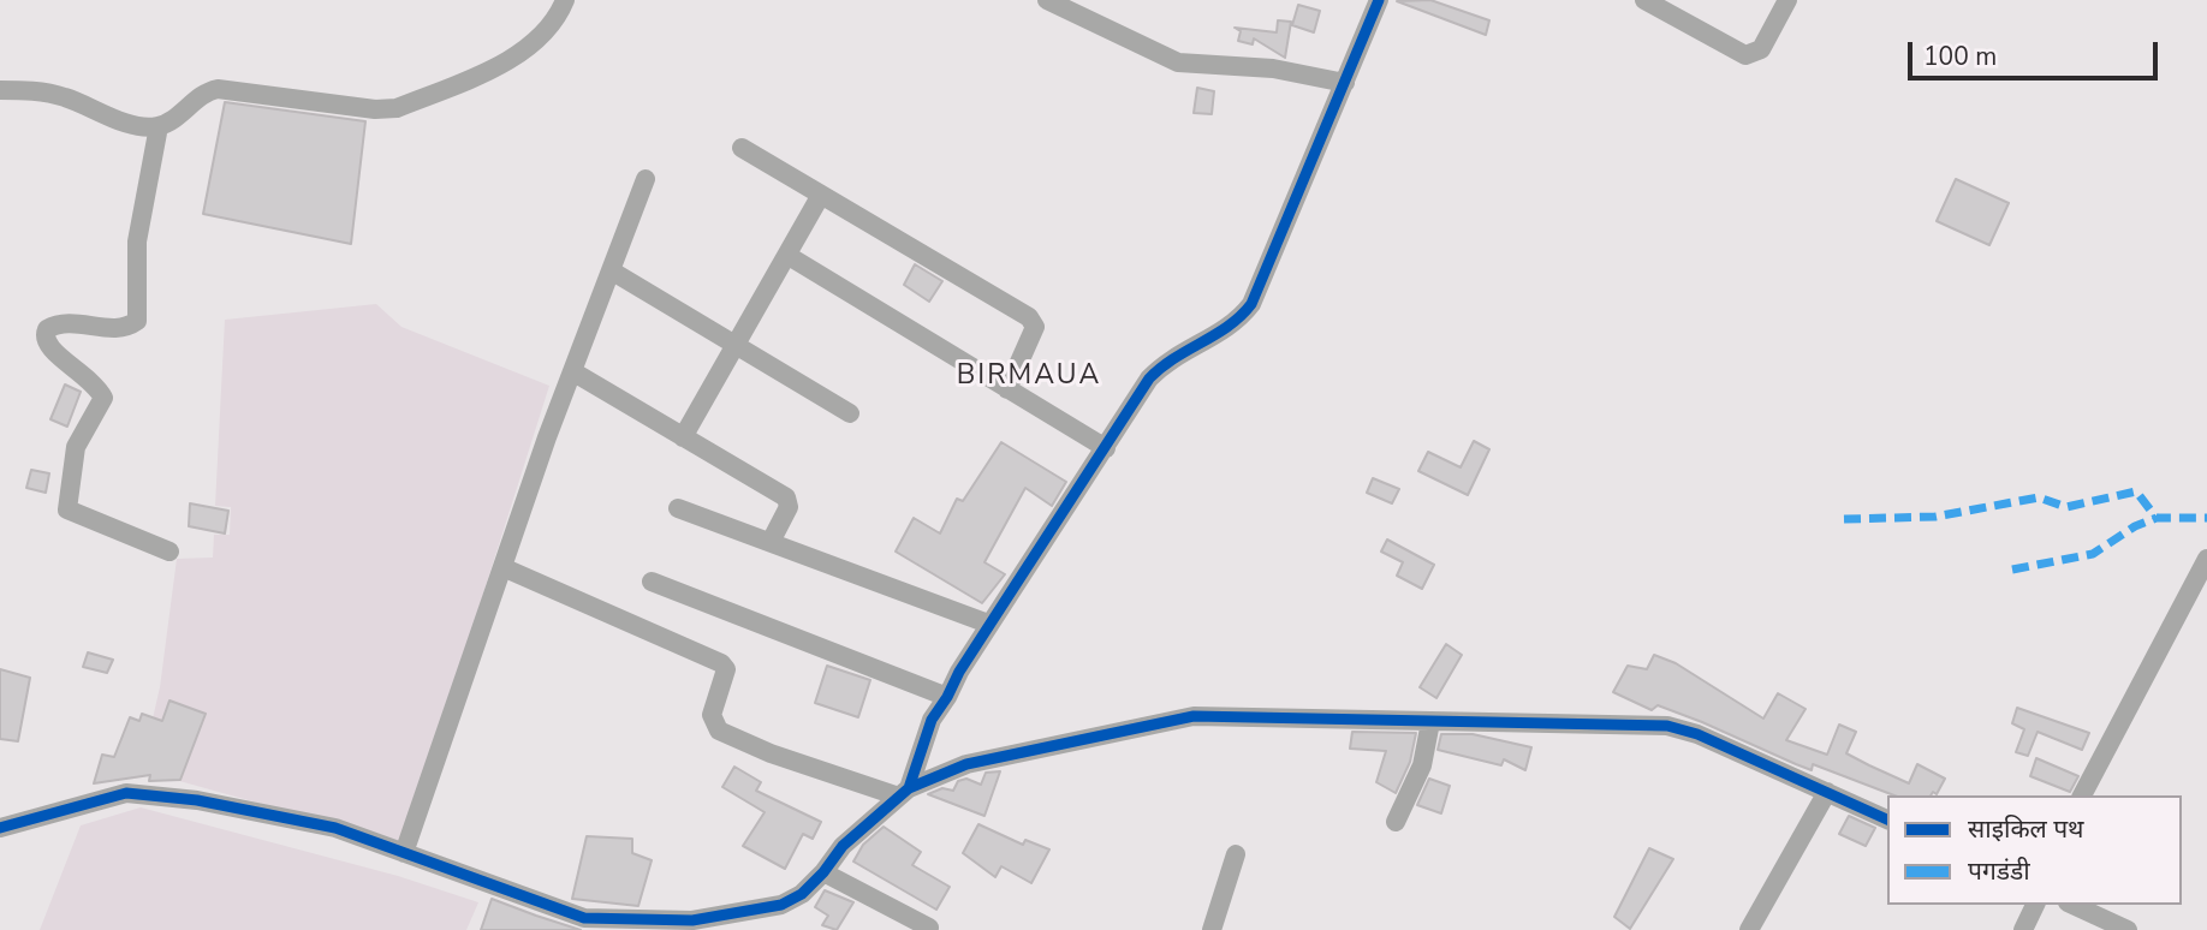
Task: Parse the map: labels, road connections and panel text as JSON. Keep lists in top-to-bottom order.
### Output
{
  "districts": ["BIRMAUA"],
  "legend": ["साइकिल पथ", "पगडंडी"],
  "scale_bar": "100 m"
}
